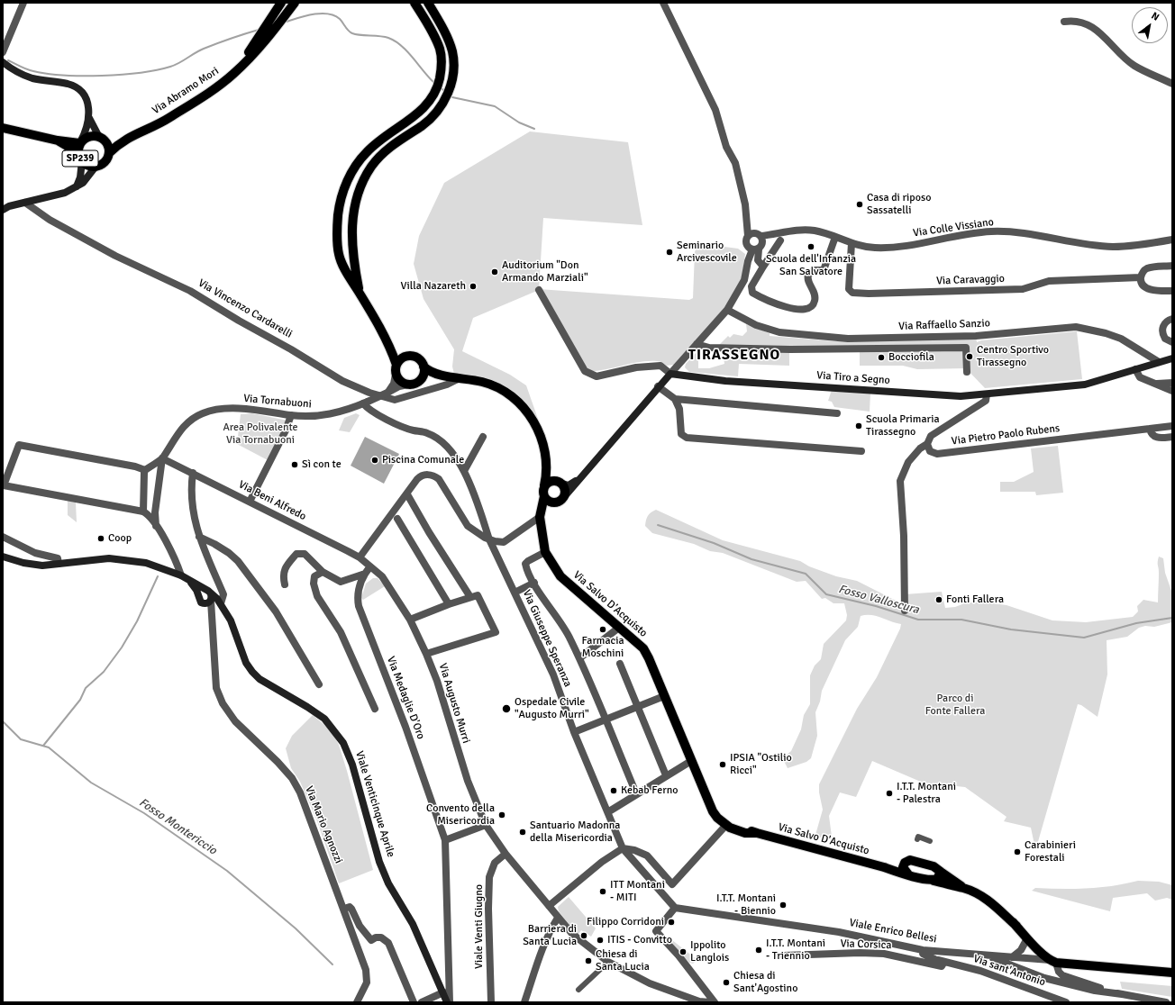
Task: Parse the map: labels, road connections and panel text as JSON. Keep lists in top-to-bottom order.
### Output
{
  "streets": {
    "main road": [
      "Via Abramo Mori",
      "SP239",
      "Via Tiro a Segno",
      "Via Salvo D'Acquisto",
      "Viale Venticinque Aprile",
      "Viale Enrico Bellesi"
    ],
    "street": [
      "Via Colle Vissiano",
      "Via Caravaggio",
      "Via Vincenzo Cardarelli",
      "Via Raffaello Sanzio",
      "Via Tornabuoni",
      "Via Pietro Paolo Rubens",
      "Via Beni Alfredo",
      "Via Giuseppe Speranza",
      "Via Medaglie D'Oro",
      "Via Augusto Murri",
      "Via Mario Agnozzi",
      "Viale Venti Giugno",
      "Via Corsica",
      "Via sant'Antonio"
    ]
  },
  "crossings": [
    ["Via Abramo Mori", "SP239"],
    ["SP239", "Via Vincenzo Cardarelli"],
    ["Via Colle Vissiano", "Via Caravaggio"],
    ["Via Raffaello Sanzio", "Via Tiro a Segno"],
    ["Via Tiro a Segno", "Via Pietro Paolo Rubens"],
    ["Via Tornabuoni", "Via Beni Alfredo"],
    ["Via Tornabuoni", "Via Giuseppe Speranza"],
    ["Via Beni Alfredo", "Via Medaglie D'Oro"],
    ["Via Beni Alfredo", "Via Augusto Murri"],
    ["Via Salvo D'Acquisto", "Viale Enrico Bellesi"],
    ["Via Medaglie D'Oro", "Via Augusto Murri"],
    ["Via Medaglie D'Oro", "Viale Venticinque Aprile"],
    ["Via Augusto Murri", "Viale Venti Giugno"],
    ["Via Corsica", "Via sant'Antonio"]
  ],
  "districts": ["TIRASSEGNO"],
  "water": ["Fosso Valloscura", "Fosso Montericcio"],
  "parks": ["Area Polivalente Via Tornabuoni", "Parco di Fonte Fallera"],
  "places": [
    "Casa di riposo Sassatelli",
    "Scuola dell'Infanzia San Salvatore",
    "Seminario Arcivescovile",
    "Auditorium \"Don Armando Marziali\"",
    "Villa Nazareth",
    "Centro Sportivo Tirassegno",
    "Bocciofila",
    "Scuola Primaria Tirassegno",
    "Piscina Comunale",
    "Sì con te",
    "Coop",
    "Fonti Fallera",
    "Farmacia Moschini",
    "Ospedale Civile \"Augusto Murri\"",
    "IPSIA \"Ostilio Ricci\"",
    "Kebab Ferno",
    "I.T.T. Montani - Palestra",
    "Convento della Misericordia",
    "Santuario Madonna della Misericordia",
    "Carabinieri Forestali",
    "ITT Montani - MITI",
    "I.T.T. Montani - Biennio",
    "Filippo Corridoni",
    "Barriera di Santa Lucia",
    "ITIS - Convitto",
    "I.T.T. Montani - Triennio",
    "Ippolito Langlois",
    "Chiesa di Santa Lucia",
    "Chiesa di Sant'Agostino"
  ],
  "north": "top right"
}
